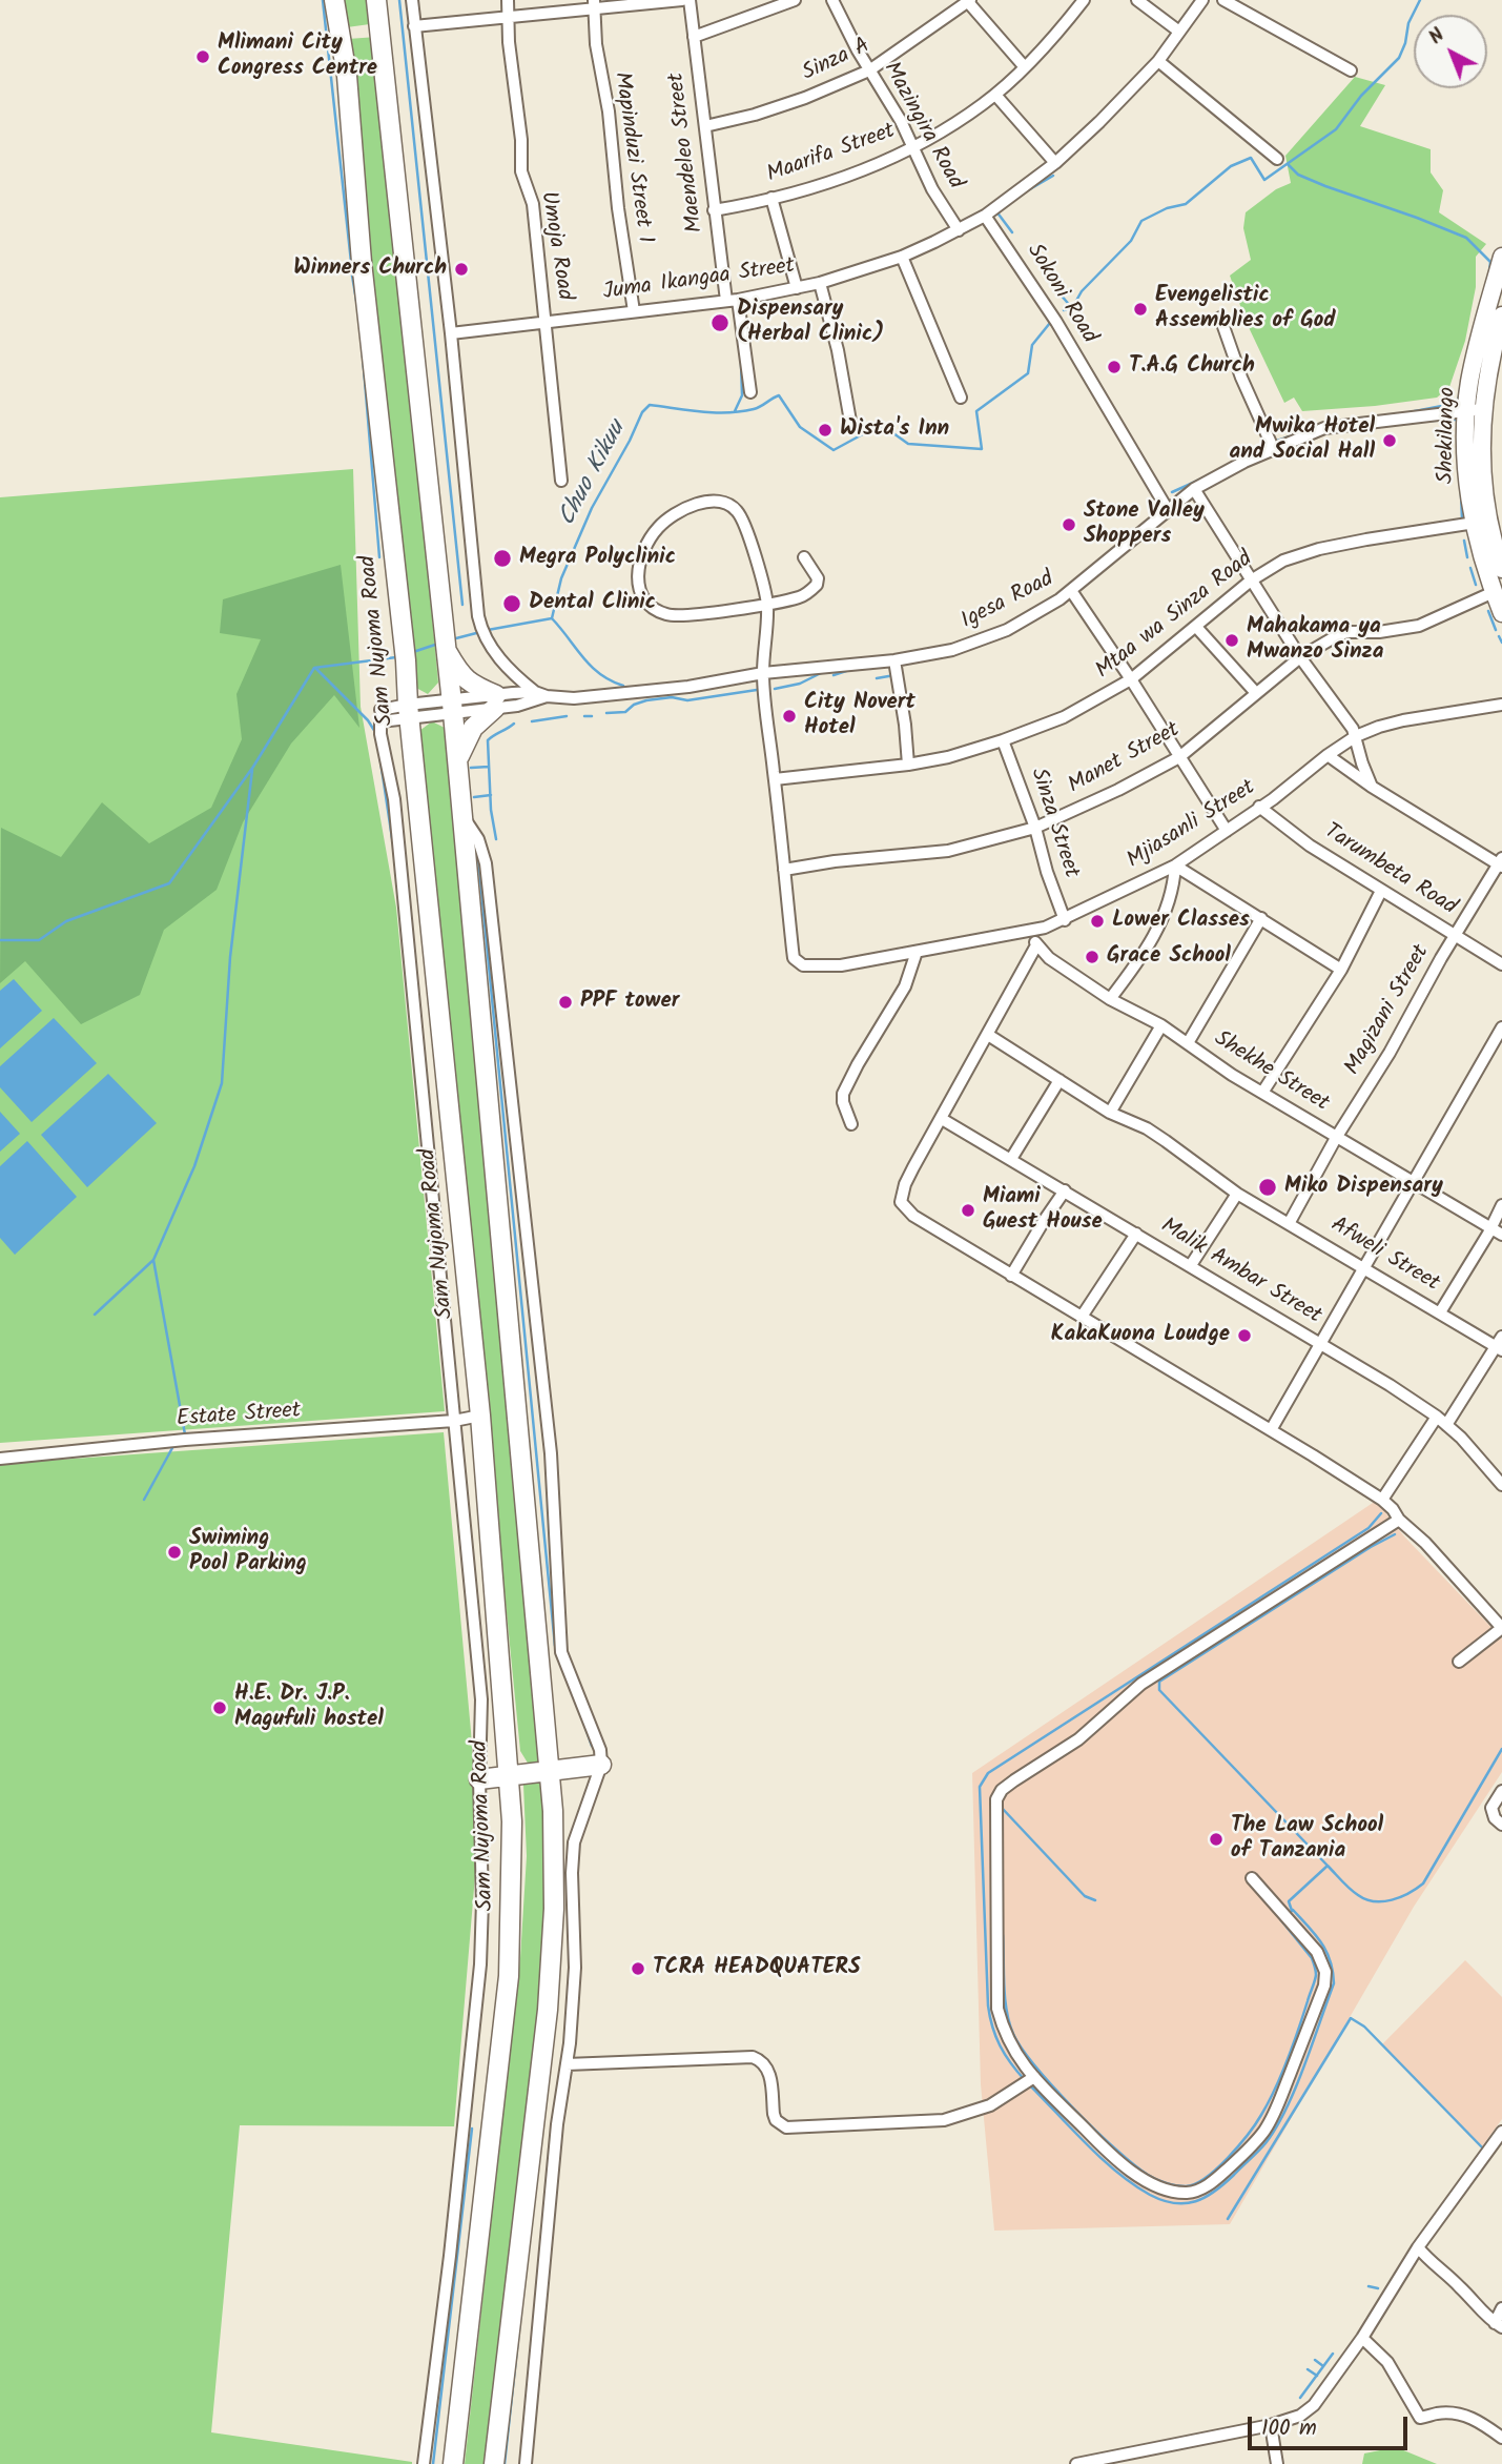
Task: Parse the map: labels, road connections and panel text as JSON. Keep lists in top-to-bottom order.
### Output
{
  "streets": {
    "main road": ["Shekilango", "Sam Nujoma Road"],
    "street": [
      "Sinza A",
      "Mazingira Road",
      "Maendeleo Street",
      "Maarifa Street",
      "Mapinduzi Street 1",
      "Umoja Road",
      "Juma Ikangaa Street",
      "Sokoni Road",
      "Igesa Road",
      "Mtaa wa Sinza Road",
      "Manet Street",
      "Sinza Street",
      "Mjiasanli Street",
      "Tarumbeta Road",
      "Magizani Street",
      "Shekhe Street",
      "Afweli Street",
      "Malik Ambar Street",
      "Estate Street"
    ]
  },
  "crossings": [
    ["Sinza A", "Mazingira Road"],
    ["Sinza A", "Maendeleo Street"],
    ["Mazingira Road", "Maarifa Street"],
    ["Mazingira Road", "Juma Ikangaa Street"],
    ["Maendeleo Street", "Maarifa Street"],
    ["Maendeleo Street", "Juma Ikangaa Street"],
    ["Mapinduzi Street 1", "Juma Ikangaa Street"],
    ["Umoja Road", "Juma Ikangaa Street"],
    ["Juma Ikangaa Street", "Sokoni Road"],
    ["Sokoni Road", "Igesa Road"],
    ["Shekilango", "Igesa Road"],
    ["Shekilango", "Mtaa wa Sinza Road"],
    ["Shekilango", "Manet Street"],
    ["Igesa Road", "Sam Nujoma Road"],
    ["Igesa Road", "Estate Street"],
    ["Mtaa wa Sinza Road", "Sinza Street"],
    ["Sam Nujoma Road", "Estate Street"],
    ["Manet Street", "Sinza Street"],
    ["Manet Street", "Mjiasanli Street"],
    ["Sinza Street", "Mjiasanli Street"],
    ["Mjiasanli Street", "Tarumbeta Road"],
    ["Mjiasanli Street", "Shekhe Street"],
    ["Tarumbeta Road", "Magizani Street"],
    ["Magizani Street", "Shekhe Street"],
    ["Magizani Street", "Afweli Street"]
  ],
  "water": ["Chuo Kikuu"],
  "places": [
    "Mlimani City Congress Centre",
    "Winners Church",
    "Evengelistic Assemblies of God",
    "Dispensary (Herbal Clinic)",
    "T.A.G Church",
    "Wista's Inn",
    "Mwika Hotel and Social Hall",
    "Stone Valley Shoppers",
    "Megra Polyclinic",
    "Dental Clinic",
    "Mahakama ya Mwanzo Sinza",
    "City Novert Hotel",
    "Lower Classes",
    "Grace School",
    "PPF tower",
    "Miko Dispensary",
    "Miami Guest House",
    "KakaKuona Loudge",
    "Swiming Pool Parking",
    "H.E. Dr. J.P. Magufuli hostel",
    "The Law School of Tanzania",
    "TCRA HEADQUATERS"
  ],
  "scale_bar": "100 m",
  "north": "top left"
}
